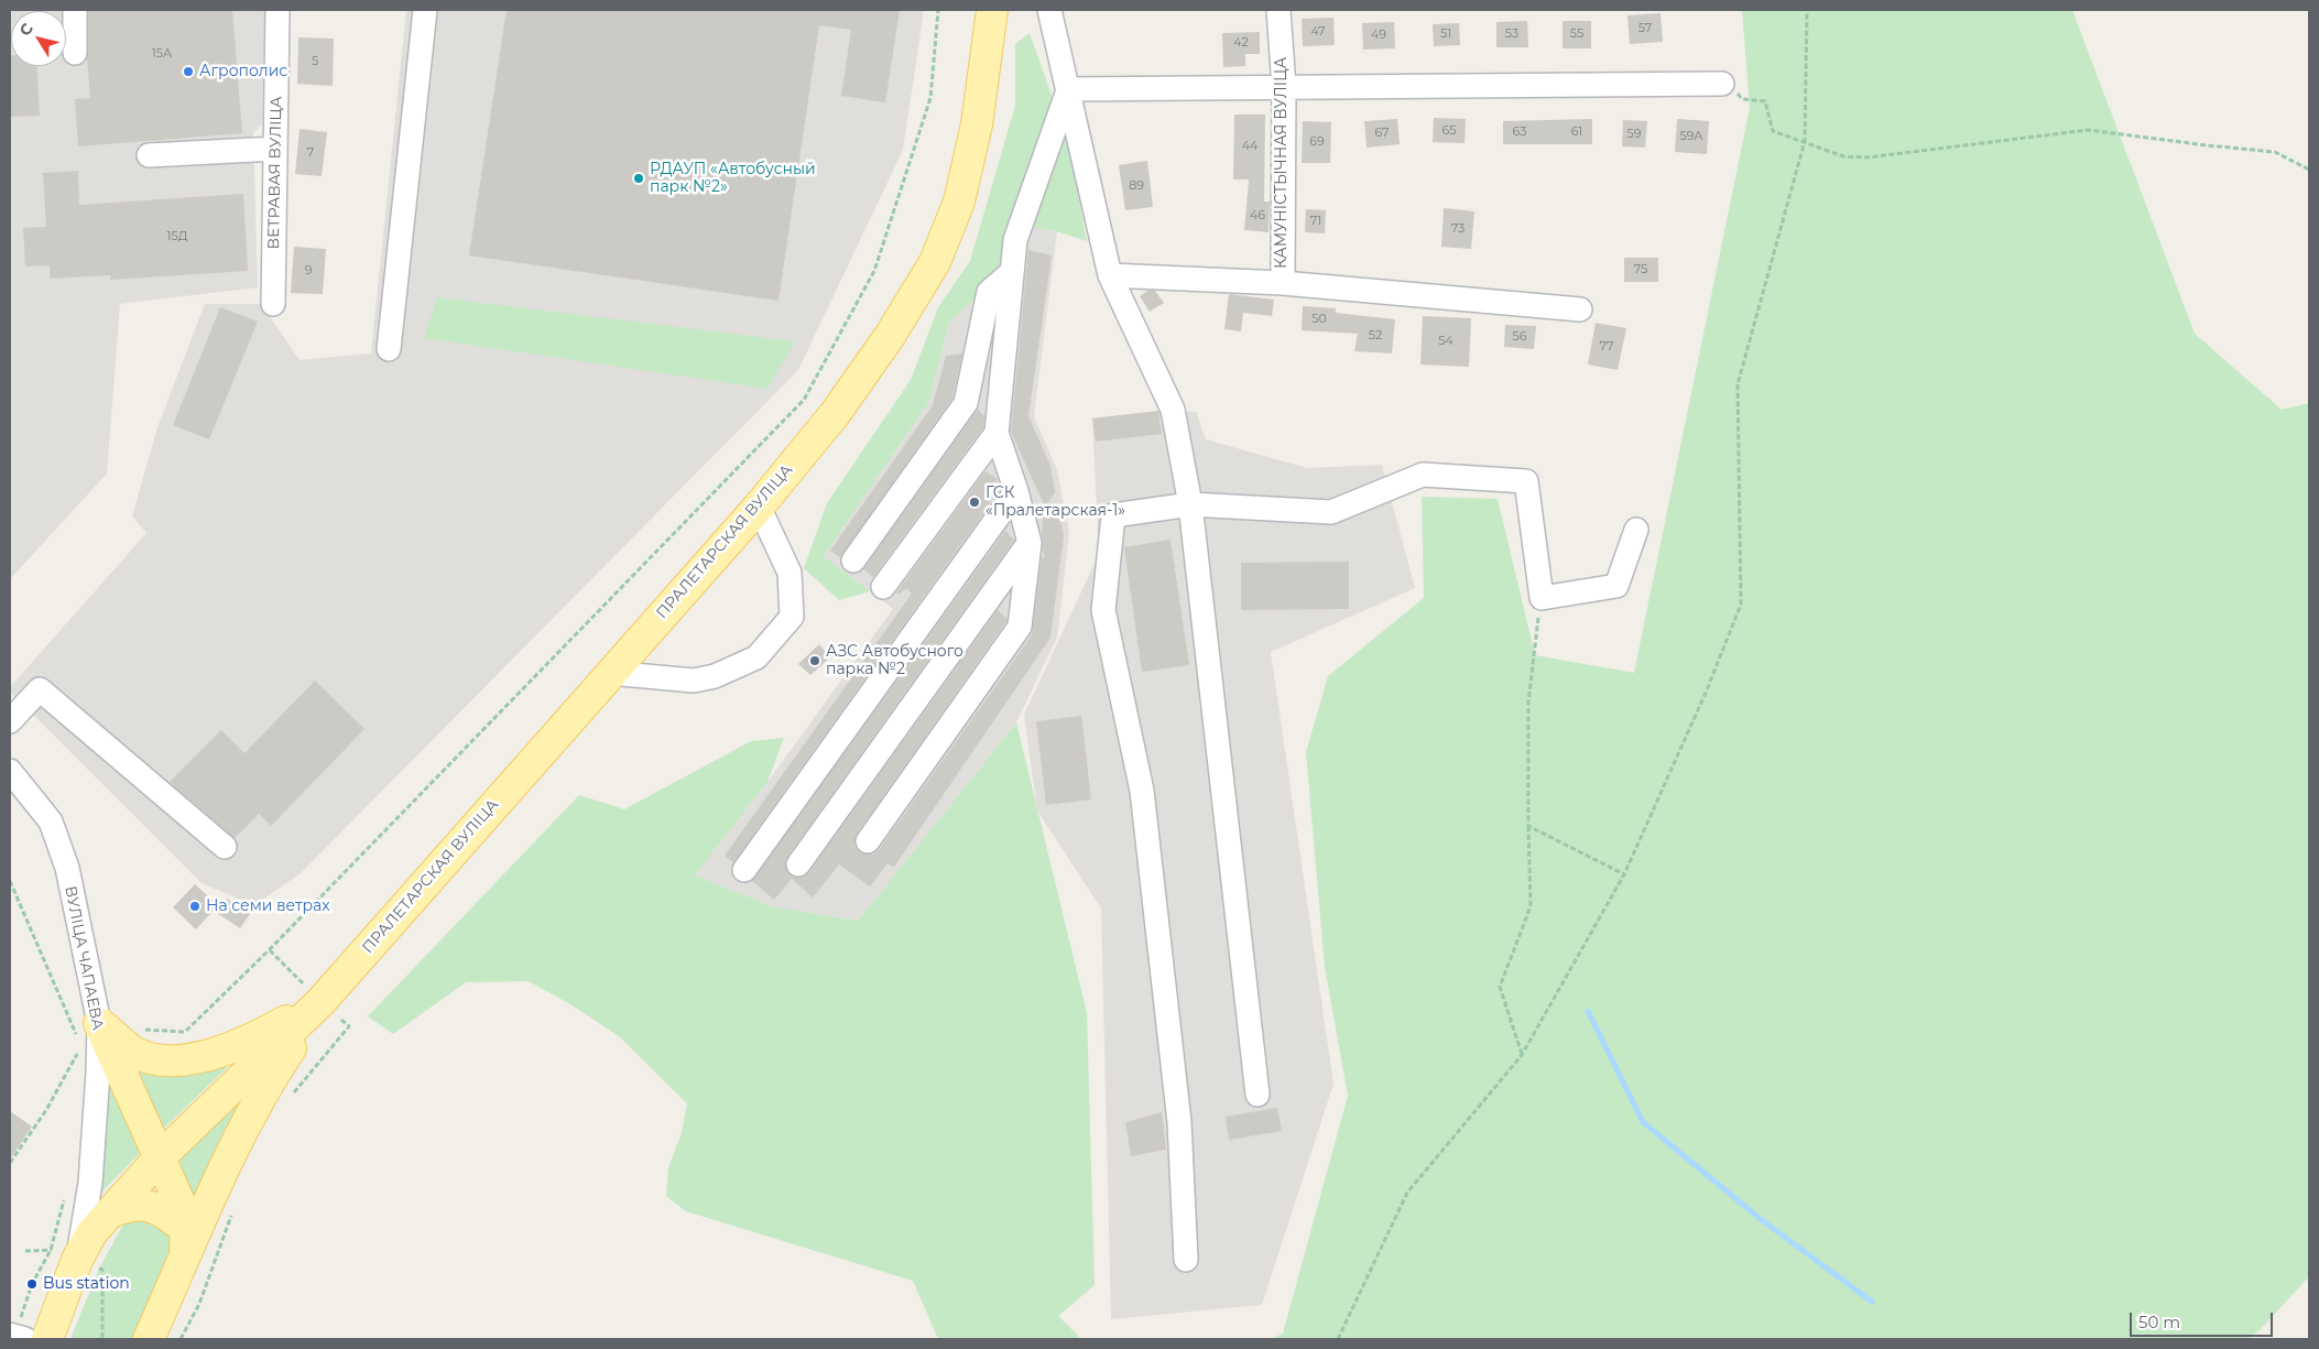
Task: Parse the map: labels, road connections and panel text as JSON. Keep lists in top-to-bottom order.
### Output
{
  "streets": {
    "main road": ["ПРАЛЕТАРСКАЯ ВУЛІЦА"],
    "street": ["КАМУНІСТЫЧНАЯ ВУЛІЦА", "ВЕТРАВАЯ ВУЛІЦА", "ВУЛІЦА ЧАПАЕВА"]
  },
  "crossings": [
    ["ПРАЛЕТАРСКАЯ ВУЛІЦА", "ВУЛІЦА ЧАПАЕВА"]
  ],
  "places": [
    "Агрополис",
    "РДАУП «Автобусный парк №2»",
    "ГСК «Пралетарская-1»",
    "АЗС Автобусного парка №2",
    "На семи ветрах",
    "Bus station"
  ],
  "house_numbers": [
    "57",
    "47",
    "51",
    "53",
    "55",
    "49",
    "42",
    "15А",
    "5",
    "65",
    "63",
    "61",
    "67",
    "59",
    "59А",
    "69",
    "44",
    "7",
    "89",
    "46",
    "71",
    "73",
    "15Д",
    "75",
    "9",
    "50",
    "52",
    "56",
    "54",
    "77"
  ],
  "scale_bar": "50 m",
  "north": "top left"
}
